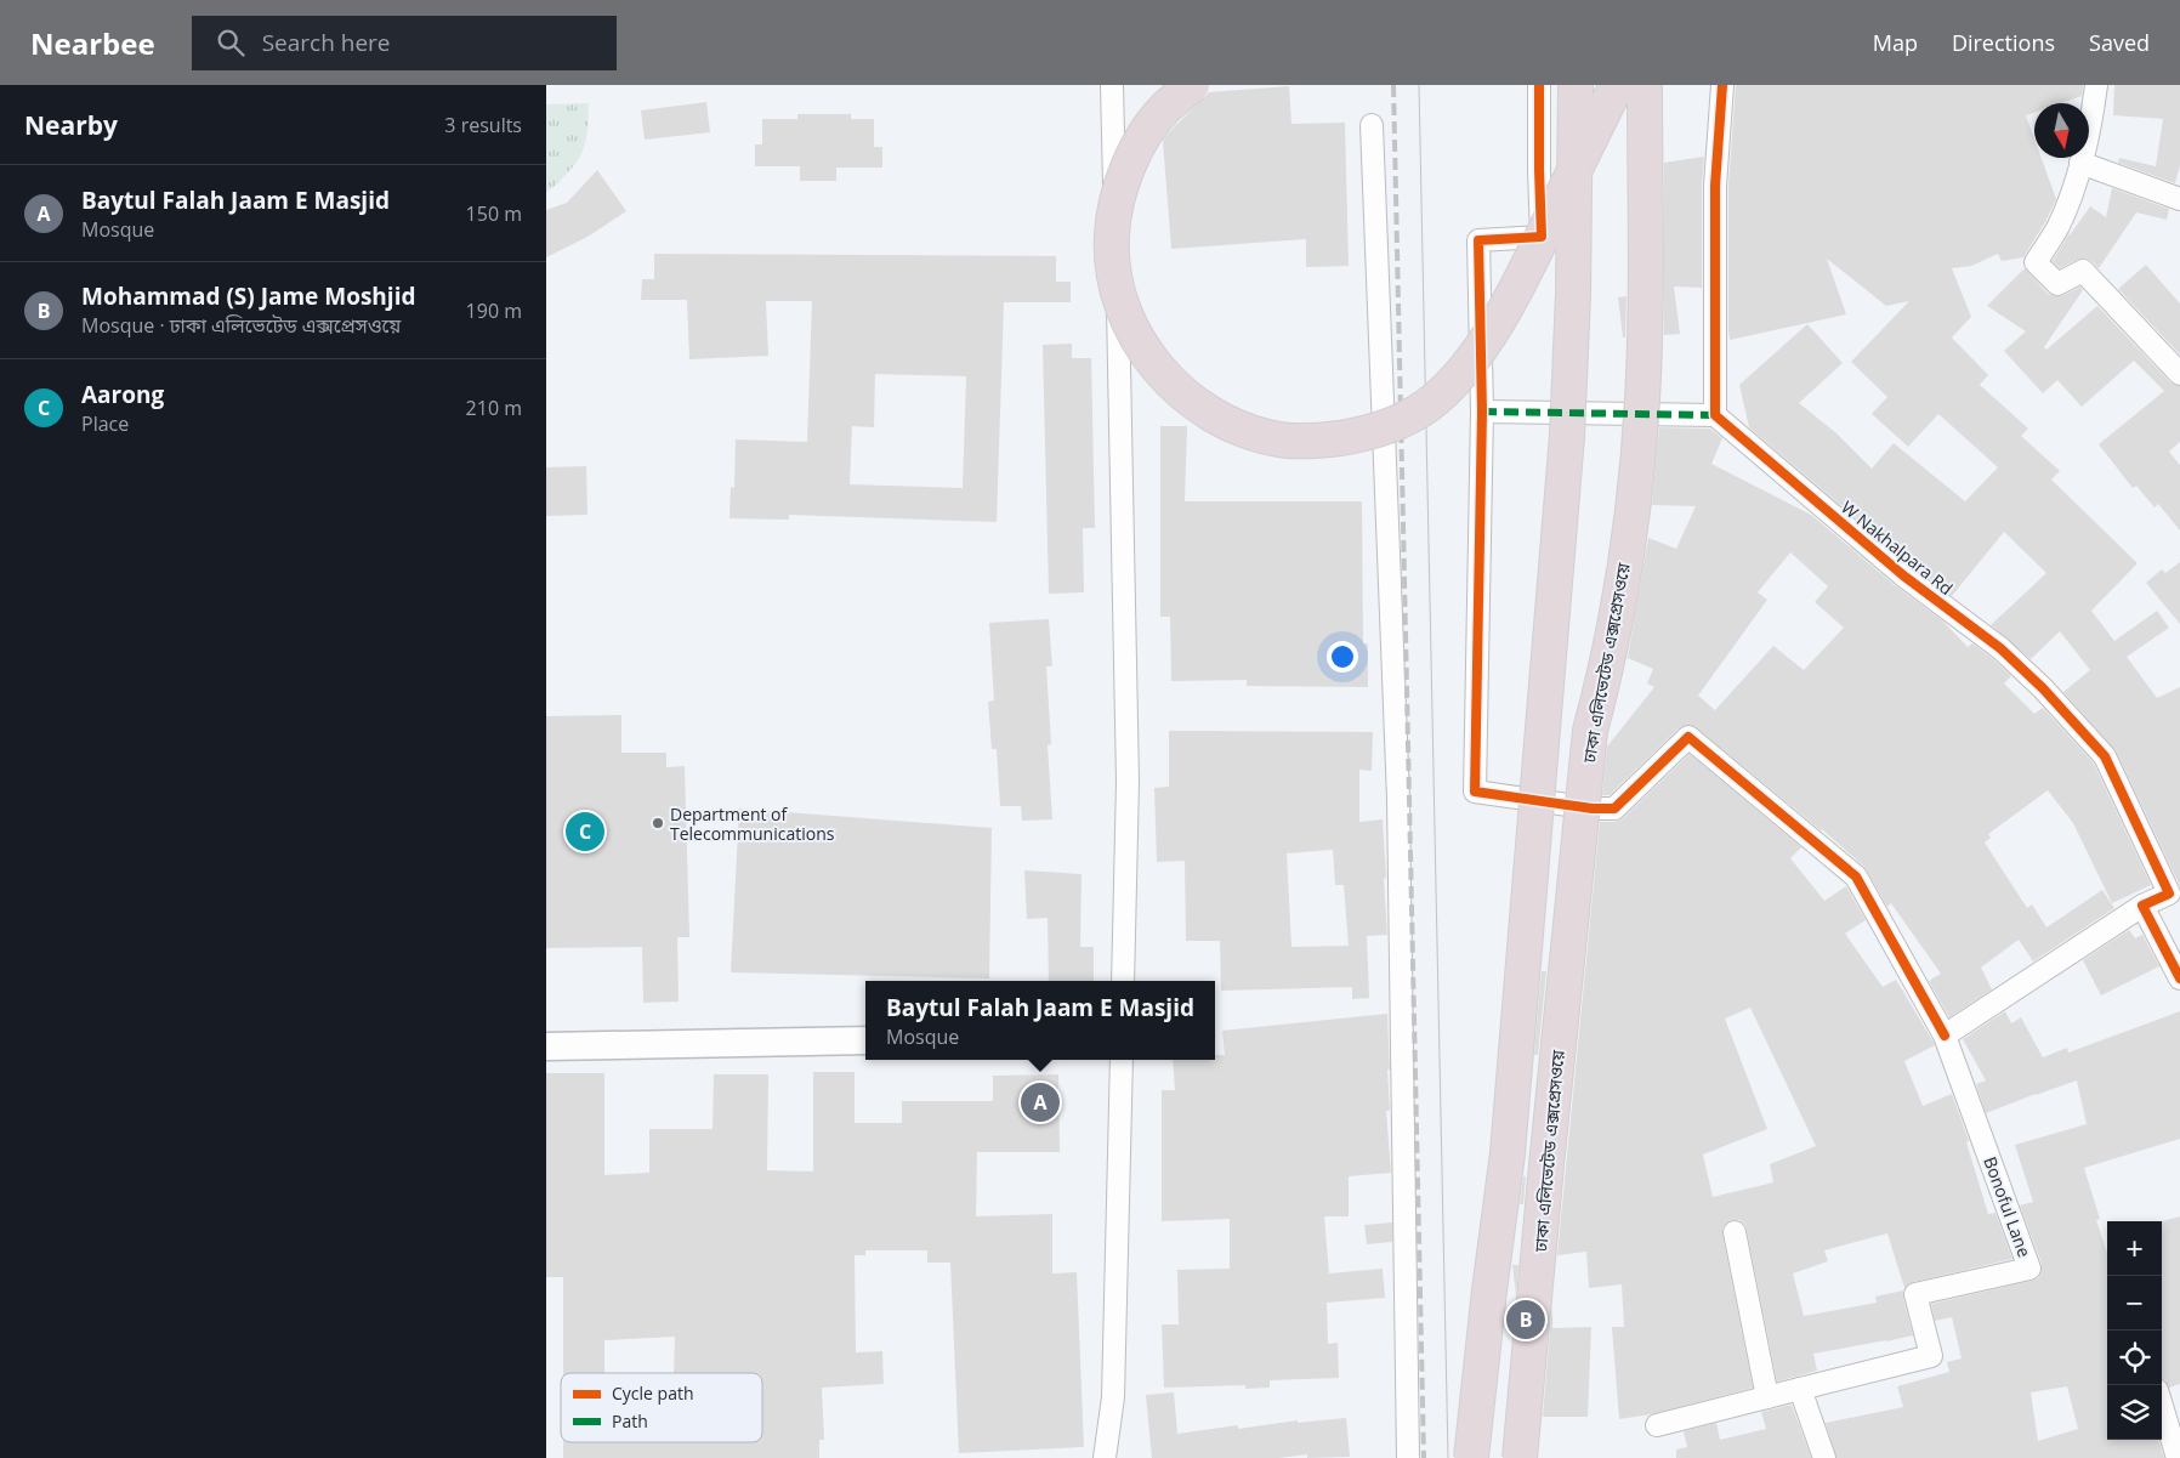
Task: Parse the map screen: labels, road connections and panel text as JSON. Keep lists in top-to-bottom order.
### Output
{
  "streets": {
    "highway": ["ঢাকা এলিভেটেড এক্সপ্রেসওয়ে"],
    "street": ["W Nakhalpara Rd", "Bonoful Lane"]
  },
  "places": ["Department of Telecommunications"],
  "legend": ["Cycle path", "Path"],
  "north": "bottom",
  "page": {
    "header": "Nearbee",
    "search": "Search here",
    "nav": ["Map", "Directions", "Saved"],
    "heading": ["Nearby", "3 results"],
    "list": [
      {
        "mark": "A",
        "name": "Baytul Falah Jaam E Masjid",
        "note": "Mosque",
        "value": "150 m"
      },
      {
        "mark": "B",
        "name": "Mohammad (S) Jame Moshjid",
        "note": "Mosque · ঢাকা এলিভেটেড এক্সপ্রেসওয়ে",
        "value": "190 m"
      },
      {
        "mark": "C",
        "name": "Aarong",
        "note": "Place",
        "value": "210 m"
      }
    ],
    "pins": ["C", "A", "B"],
    "popup": ["Baytul Falah Jaam E Masjid", "Mosque"],
    "map_buttons": ["+", "−"]
  }
}
